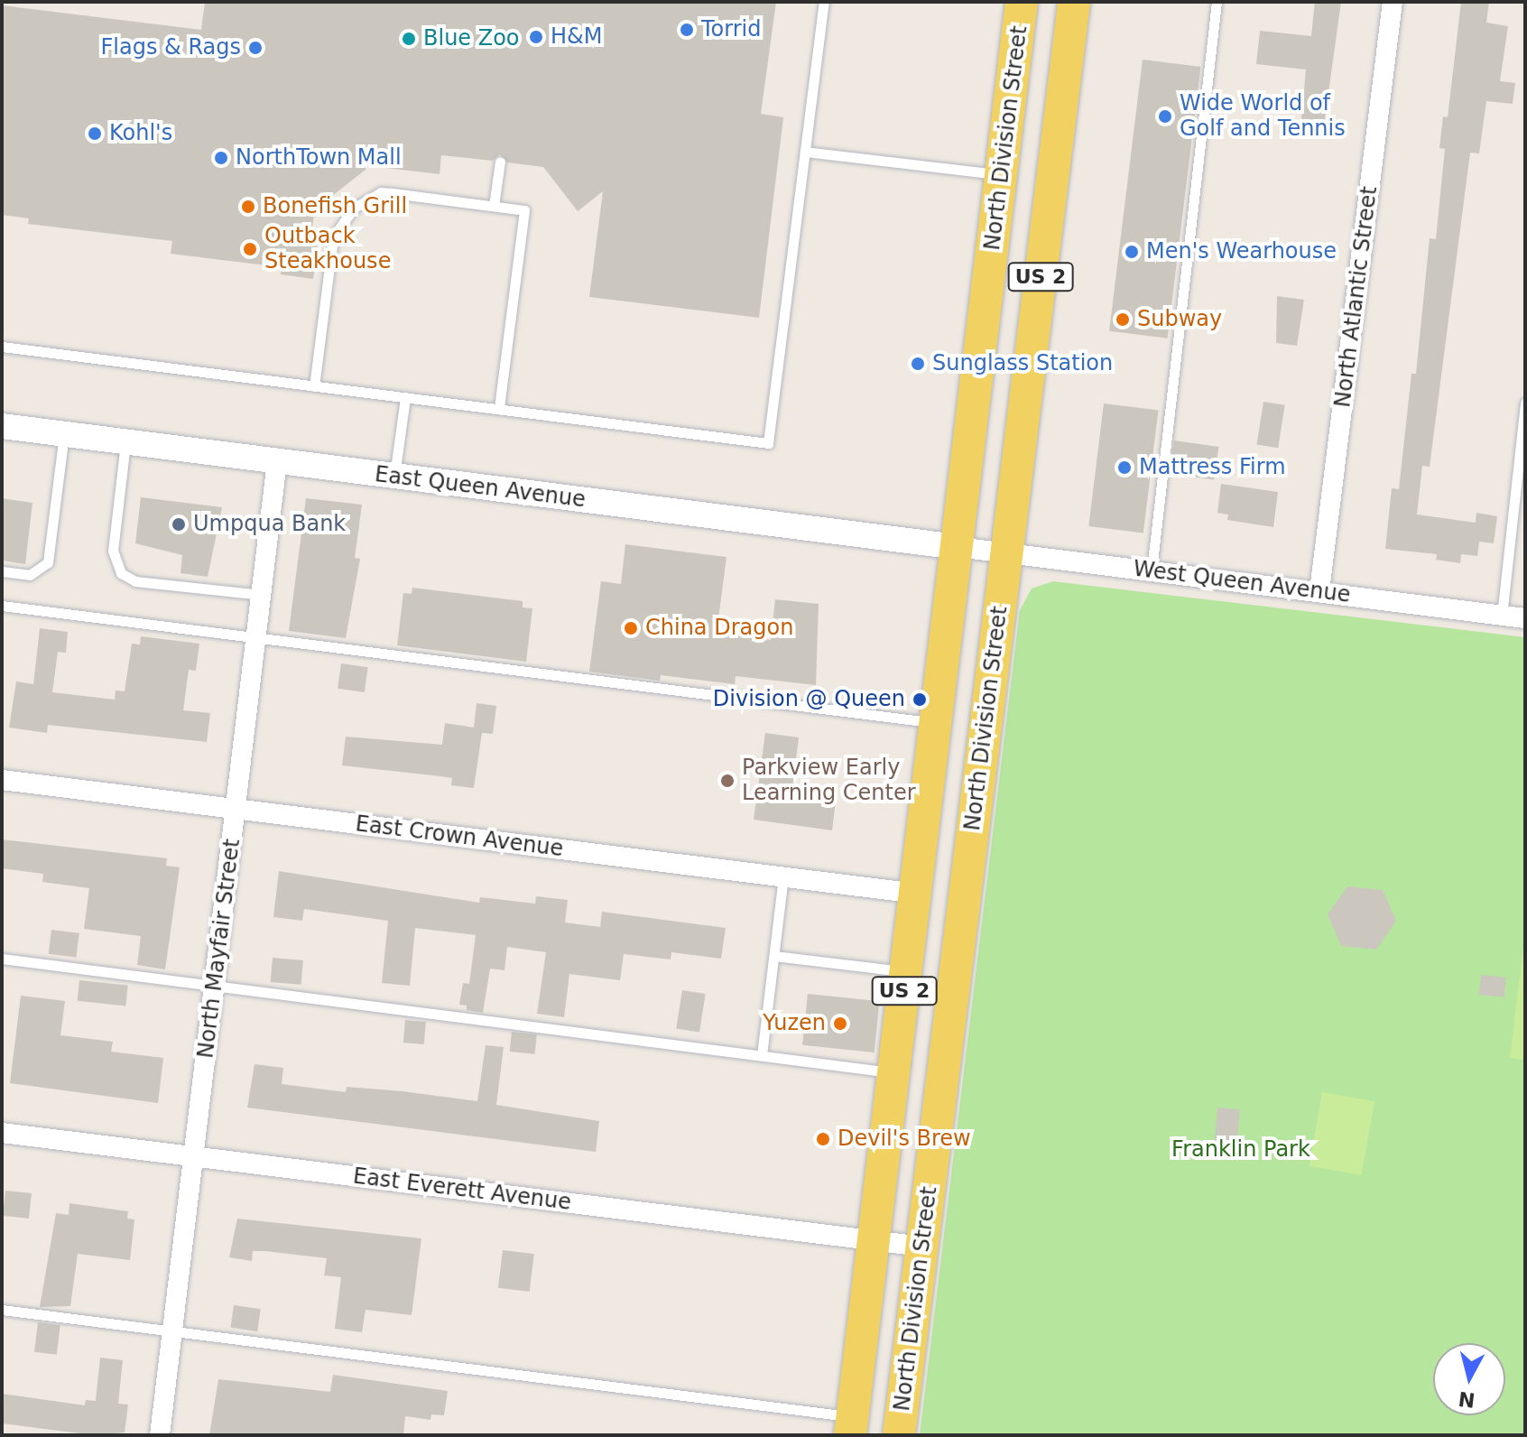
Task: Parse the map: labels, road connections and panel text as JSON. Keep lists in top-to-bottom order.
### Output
{
  "streets": {
    "main road": ["North Division Street", "US 2"],
    "street": [
      "North Atlantic Street",
      "East Queen Avenue",
      "West Queen Avenue",
      "East Crown Avenue",
      "North Mayfair Street",
      "East Everett Avenue"
    ]
  },
  "crossings": [
    ["North Division Street", "East Queen Avenue"],
    ["North Division Street", "West Queen Avenue"],
    ["North Division Street", "East Crown Avenue"],
    ["North Division Street", "East Everett Avenue"],
    ["North Atlantic Street", "West Queen Avenue"],
    ["East Queen Avenue", "West Queen Avenue"],
    ["East Queen Avenue", "North Mayfair Street"],
    ["East Crown Avenue", "North Mayfair Street"],
    ["North Mayfair Street", "East Everett Avenue"]
  ],
  "parks": ["Franklin Park"],
  "places": [
    "Torrid",
    "H&M",
    "Blue Zoo",
    "Flags & Rags",
    "Wide World of Golf and Tennis",
    "Kohl's",
    "NorthTown Mall",
    "Bonefish Grill",
    "Outback Steakhouse",
    "Men's Wearhouse",
    "Subway",
    "Sunglass Station",
    "Mattress Firm",
    "Umpqua Bank",
    "China Dragon",
    "Division @ Queen",
    "Parkview Early Learning Center",
    "Yuzen",
    "Devil's Brew"
  ],
  "north": "bottom"
}
